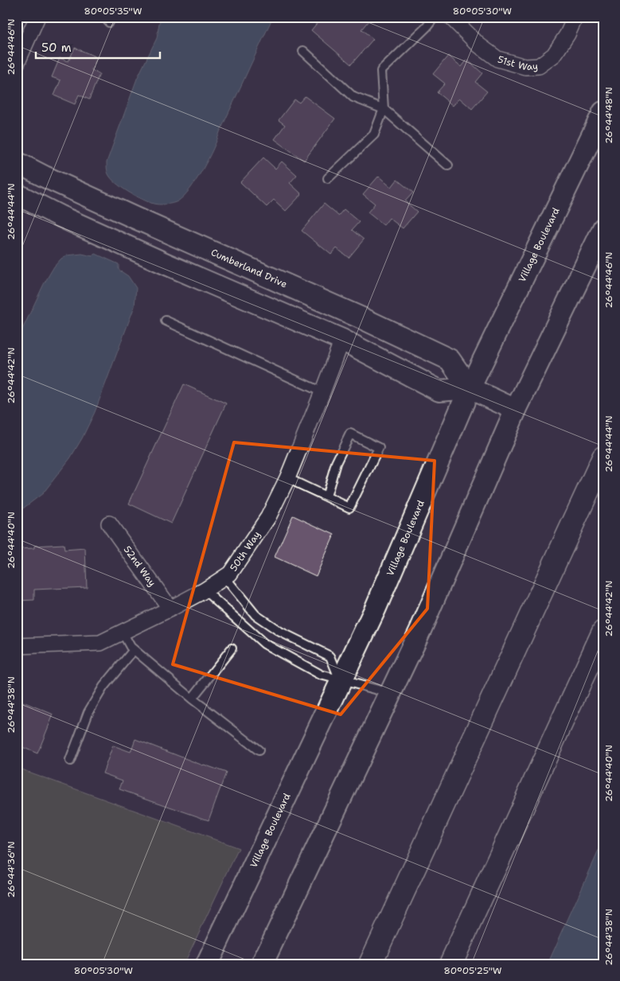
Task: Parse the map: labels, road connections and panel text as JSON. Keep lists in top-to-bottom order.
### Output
{
  "streets": {
    "street": [
      "51st Way",
      "Village Boulevard",
      "Cumberland Drive",
      "50th Way",
      "52nd Way"
    ]
  },
  "crossings": [
    ["Village Boulevard", "Cumberland Drive"],
    ["50th Way", "52nd Way"]
  ],
  "scale_bar": "50 m",
  "coordinates": [
    "80°05'35\"W",
    "80°05'30\"W",
    "26°44'46\"N",
    "26°44'48\"N",
    "26°44'44\"N",
    "26°44'42\"N",
    "26°44'40\"N",
    "26°44'38\"N",
    "26°44'36\"N",
    "80°05'25\"W"
  ]
}
